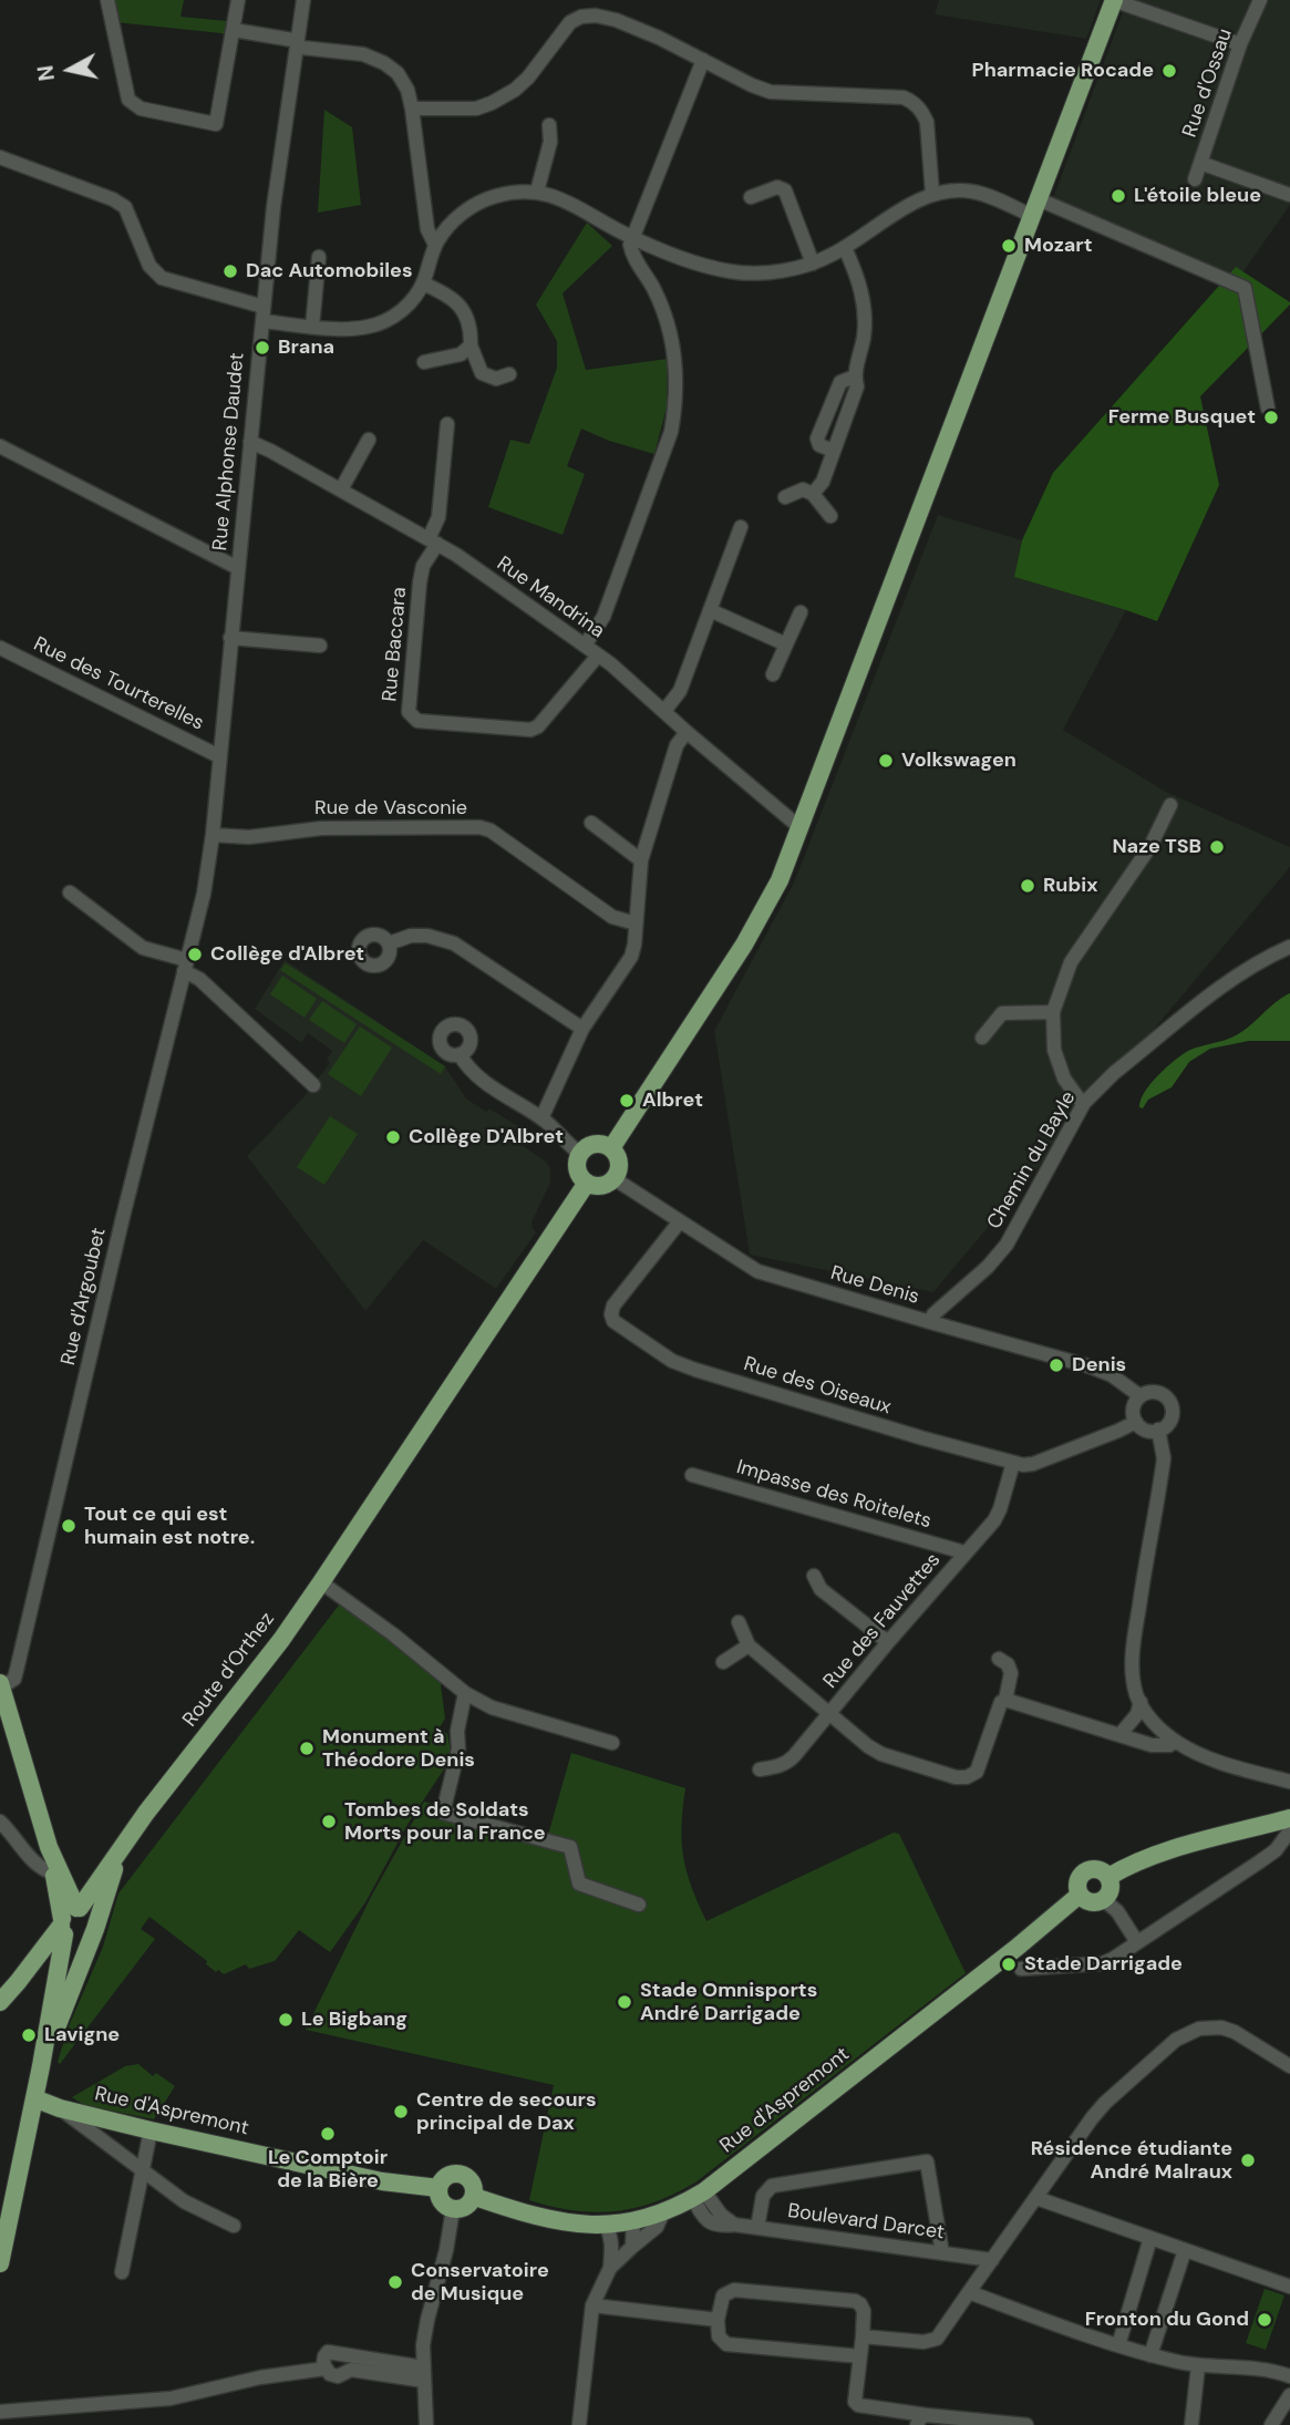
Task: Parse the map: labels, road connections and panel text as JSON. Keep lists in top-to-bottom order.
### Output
{
  "streets": {
    "main road": ["Route d'Orthez", "Rue d'Aspremont"],
    "street": [
      "Rue d'Ossau",
      "Rue Alphonse Daudet",
      "Rue Mandrina",
      "Rue Baccara",
      "Rue des Tourterelles",
      "Rue de Vasconie",
      "Chemin du Bayle",
      "Rue Denis",
      "Rue d'Argoubet",
      "Rue des Oiseaux",
      "Impasse des Roitelets",
      "Rue des Fauvettes",
      "Boulevard Darcet"
    ]
  },
  "crossings": [
    ["Rue Alphonse Daudet", "Rue Mandrina"],
    ["Rue Alphonse Daudet", "Rue des Tourterelles"],
    ["Rue Alphonse Daudet", "Rue de Vasconie"],
    ["Rue Alphonse Daudet", "Rue d'Argoubet"],
    ["Rue Mandrina", "Rue Baccara"],
    ["Chemin du Bayle", "Rue Denis"],
    ["Rue Denis", "Rue des Oiseaux"],
    ["Rue Denis", "Route d'Orthez"],
    ["Rue des Oiseaux", "Rue des Fauvettes"],
    ["Impasse des Roitelets", "Rue des Fauvettes"],
    ["Rue d'Aspremont", "Boulevard Darcet"]
  ],
  "places": [
    "Pharmacie Rocade",
    "L'étoile bleue",
    "Mozart",
    "Dac Automobiles",
    "Brana",
    "Ferme Busquet",
    "Volkswagen",
    "Naze TSB",
    "Rubix",
    "Collège d'Albret",
    "Albret",
    "Collège D'Albret",
    "Denis",
    "Tout ce qui est humain est notre.",
    "Monument à Théodore Denis",
    "Tombes de Soldats Morts pour la France",
    "Stade Darrigade",
    "Stade Omnisports André Darrigade",
    "Le Bigbang",
    "Lavigne",
    "Centre de secours principal de Dax",
    "Le Comptoir de la Bière",
    "Résidence étudiante André Malraux",
    "Conservatoire de Musique",
    "Fronton du Gond"
  ],
  "north": "left"
}
